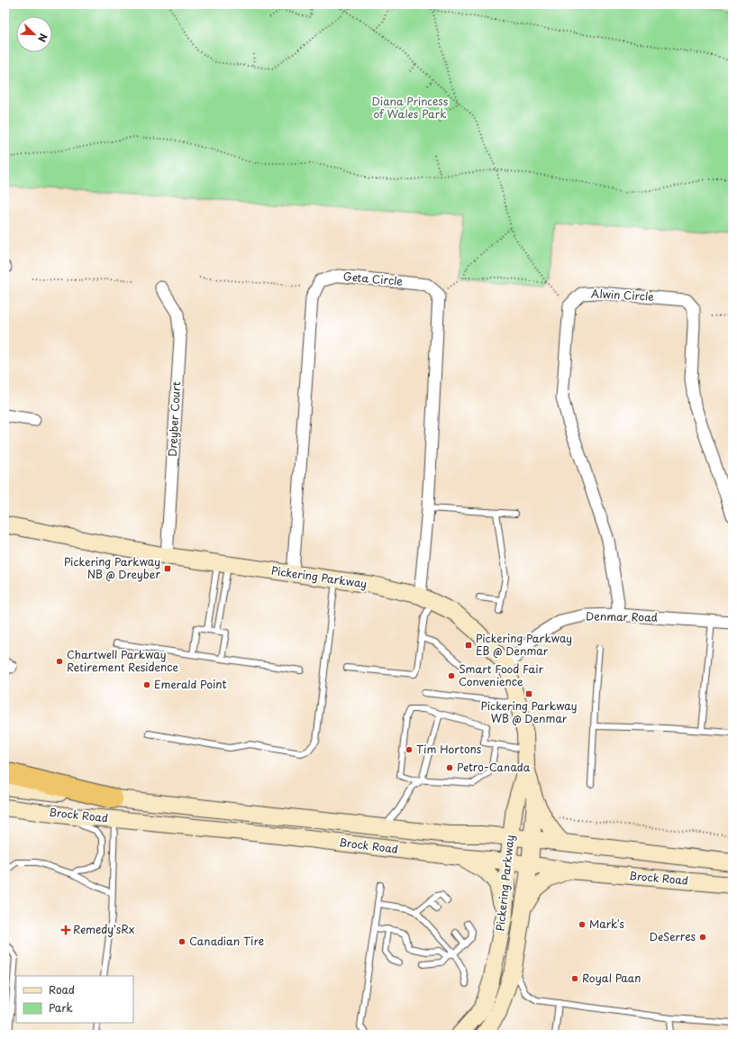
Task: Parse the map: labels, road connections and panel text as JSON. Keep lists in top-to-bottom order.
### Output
{
  "streets": {
    "main road": ["Pickering Parkway", "Brock Road"],
    "street": [
      "Geta Circle",
      "Alwin Circle",
      "Dreyber Court",
      "Denmar Road"
    ]
  },
  "crossings": [
    ["Geta Circle", "Pickering Parkway"],
    ["Alwin Circle", "Denmar Road"],
    ["Dreyber Court", "Pickering Parkway"],
    ["Pickering Parkway", "Denmar Road"],
    ["Pickering Parkway", "Brock Road"]
  ],
  "parks": ["Diana Princess of Wales Park"],
  "places": {
    "transit": ["Pickering Parkway NB @ Dreyber", "Pickering Parkway EB @ Denmar", "Pickering Parkway WB @ Denmar"],
    "other": [
      "Chartwell Parkway Retirement Residence",
      "Smart Food Fair Convenience",
      "Emerald Point",
      "Tim Hortons",
      "Petro-Canada",
      "Mark's",
      "DeSerres",
      "Canadian Tire",
      "Royal Paan"
    ],
    "health": ["Remedy'sRx"]
  },
  "legend": ["Road", "Park"],
  "north": "bottom right"
}
